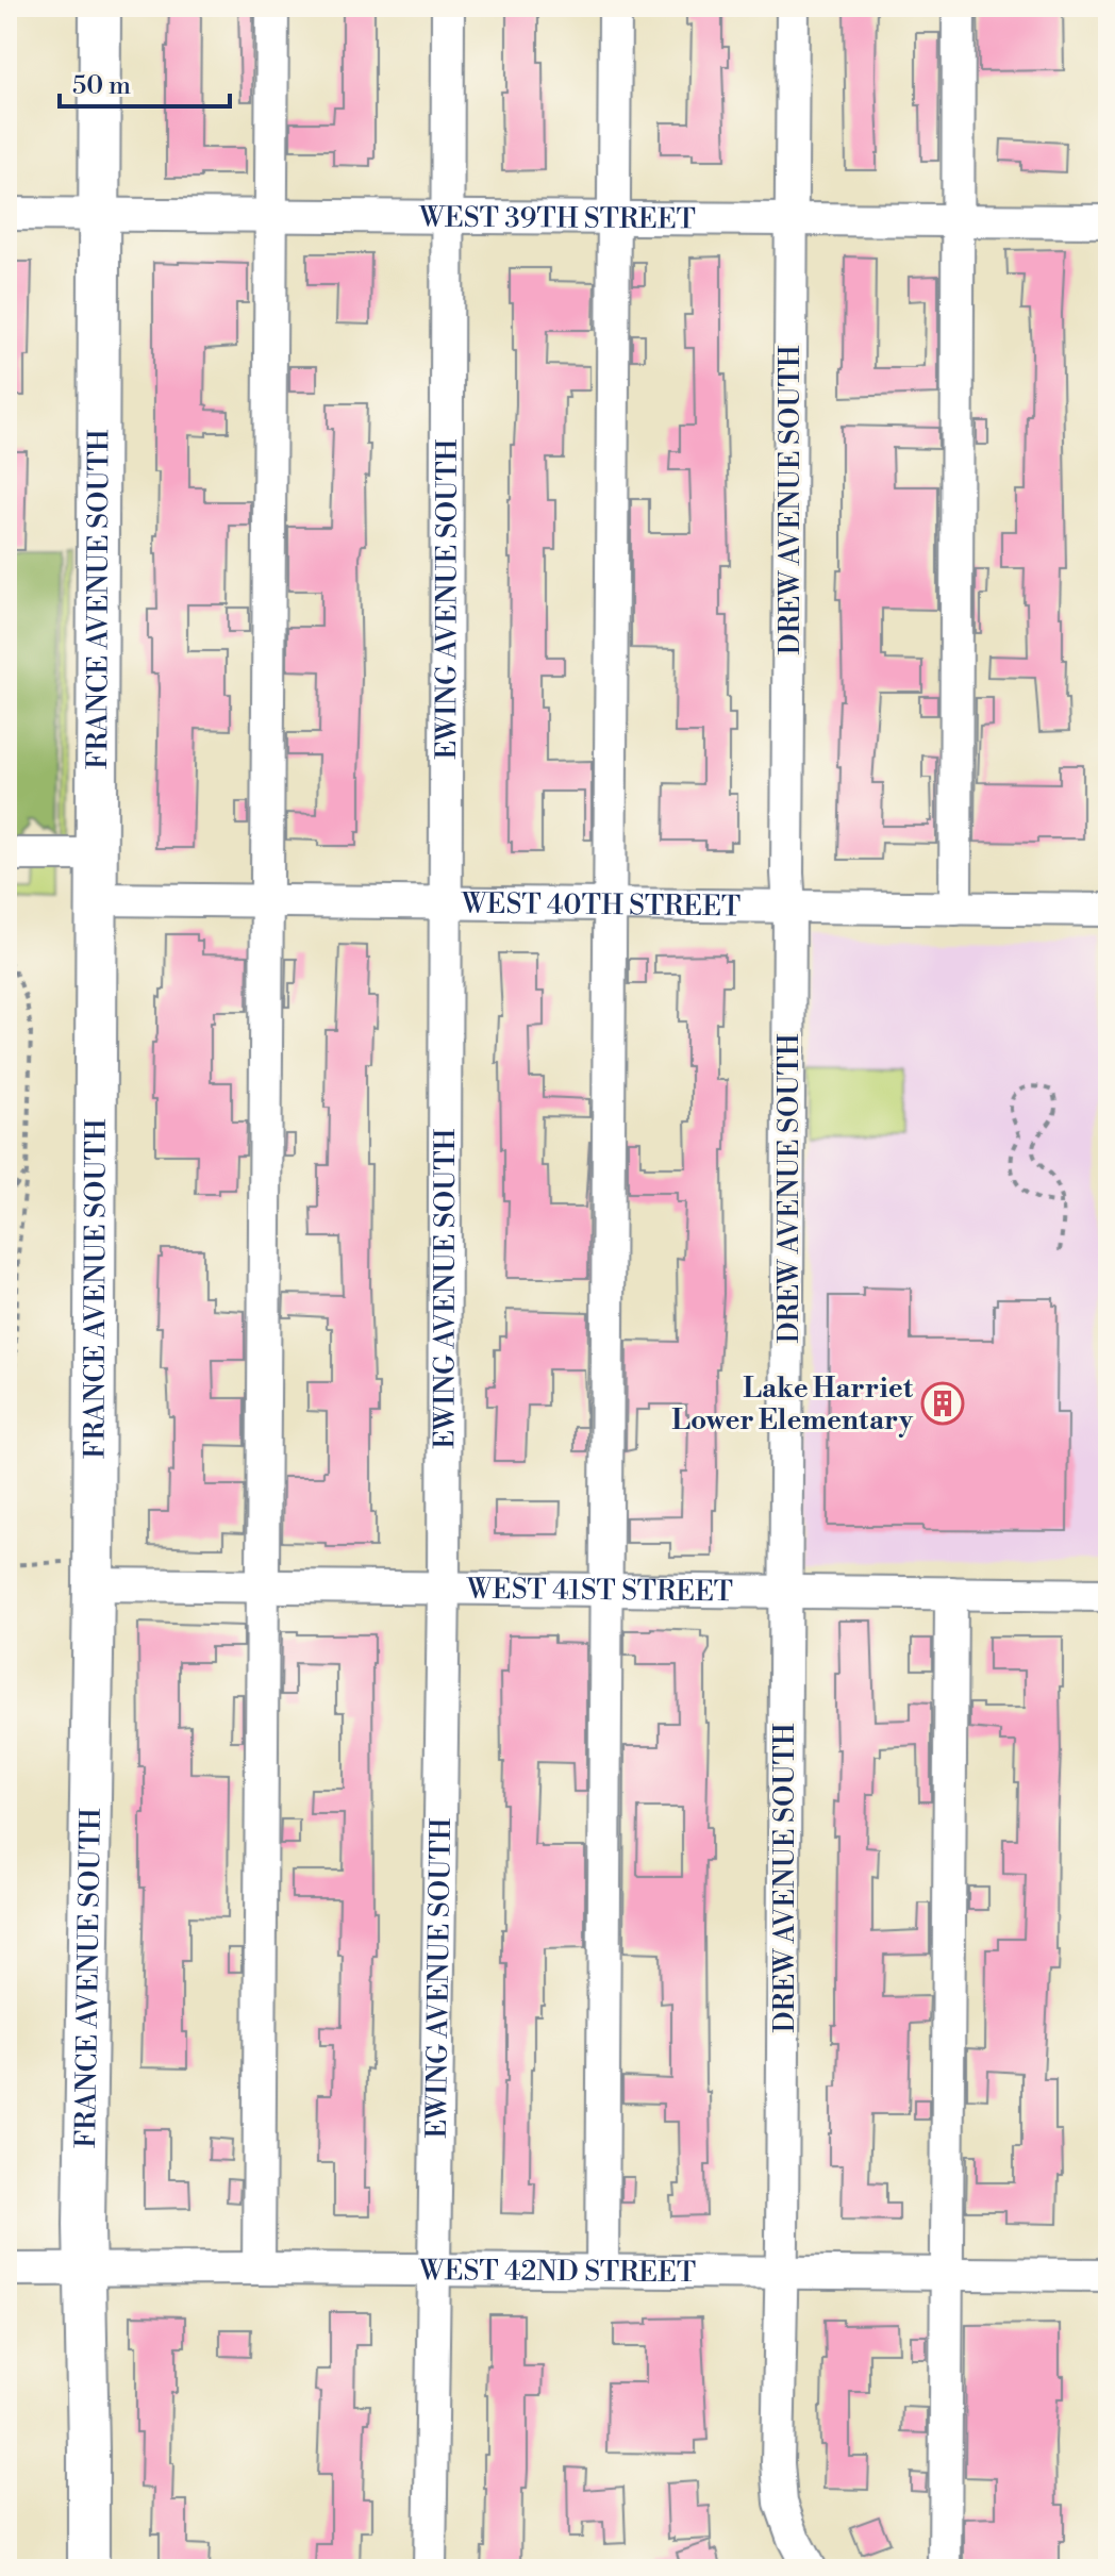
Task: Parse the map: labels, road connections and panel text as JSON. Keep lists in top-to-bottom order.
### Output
{
  "streets": {
    "main road": ["FRANCE AVENUE SOUTH"],
    "street": [
      "WEST 39TH STREET",
      "DREW AVENUE SOUTH",
      "EWING AVENUE SOUTH",
      "WEST 40TH STREET",
      "WEST 41ST STREET",
      "WEST 42ND STREET"
    ]
  },
  "crossings": [
    ["WEST 39TH STREET", "DREW AVENUE SOUTH"],
    ["WEST 39TH STREET", "FRANCE AVENUE SOUTH"],
    ["WEST 39TH STREET", "EWING AVENUE SOUTH"],
    ["DREW AVENUE SOUTH", "WEST 40TH STREET"],
    ["DREW AVENUE SOUTH", "WEST 41ST STREET"],
    ["DREW AVENUE SOUTH", "WEST 42ND STREET"],
    ["FRANCE AVENUE SOUTH", "WEST 40TH STREET"],
    ["FRANCE AVENUE SOUTH", "WEST 41ST STREET"],
    ["FRANCE AVENUE SOUTH", "WEST 42ND STREET"],
    ["EWING AVENUE SOUTH", "WEST 40TH STREET"],
    ["EWING AVENUE SOUTH", "WEST 41ST STREET"],
    ["EWING AVENUE SOUTH", "WEST 42ND STREET"]
  ],
  "places": {
    "building": ["Lake Harriet Lower Elementary"]
  },
  "scale_bar": "50 m"
}
